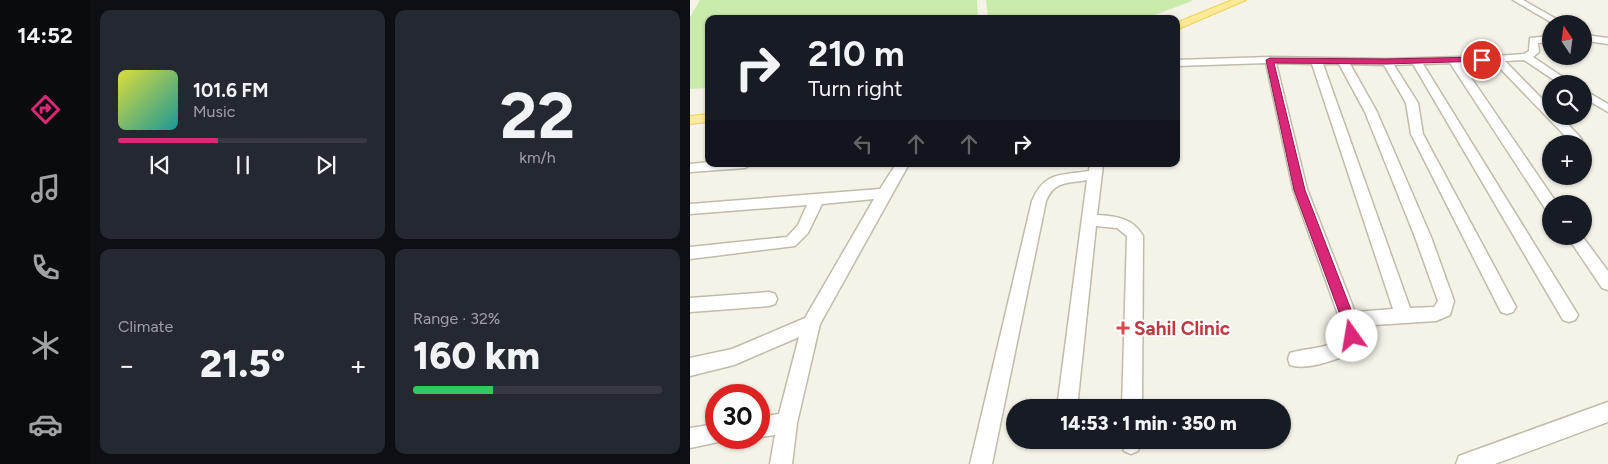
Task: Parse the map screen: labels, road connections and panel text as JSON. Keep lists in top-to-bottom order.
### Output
{
  "places": {
    "health": ["Sahil Clinic"]
  },
  "north": "top",
  "page": {
    "tabs": "14:52",
    "tile": [
      ["22", "km/h"],
      "Climate",
      ["Range · 32%", "160 km"]
    ],
    "map_buttons": ["+", "−"],
    "turn": ["210 m", "Turn right"],
    "song": ["101.6 FM", "Music"],
    "heat": ["−", "21.5°", "+"],
    "limit": "30",
    "trip": "14:53 · 1 min · 350 m"
  }
}
